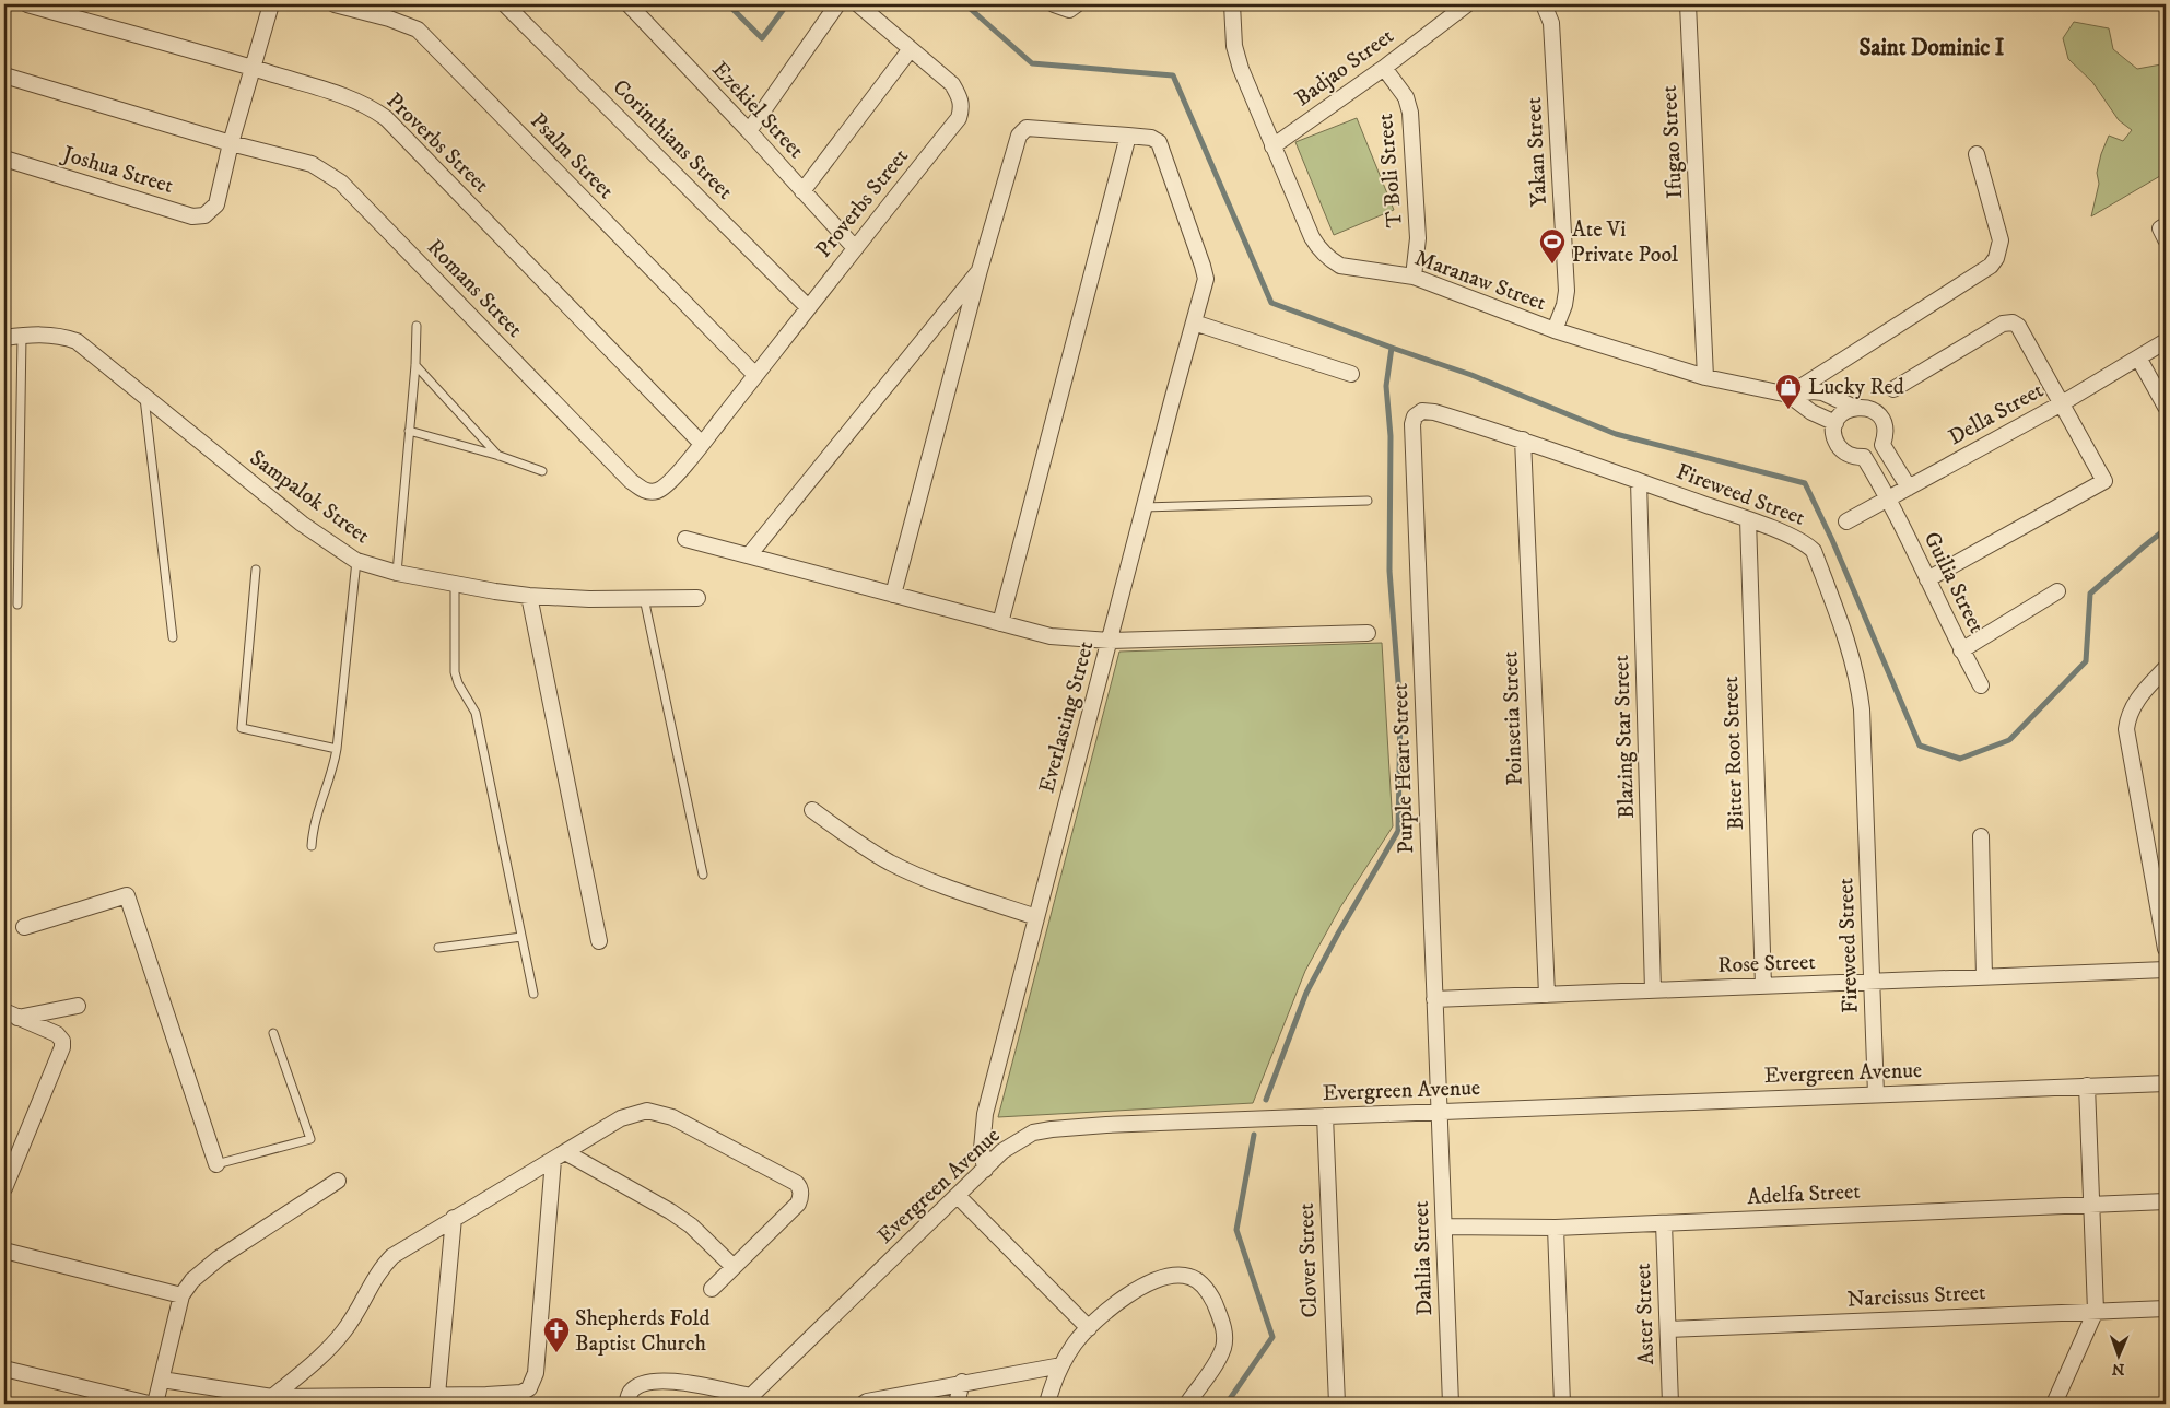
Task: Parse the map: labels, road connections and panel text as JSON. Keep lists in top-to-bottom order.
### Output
{
  "streets": {
    "street": [
      "Badjao Street",
      "Ezekiel Street",
      "Corinthians Street",
      "Ifugao Street",
      "Proverbs Street",
      "Yakan Street",
      "Psalm Street",
      "Joshua Street",
      "T Boli Street",
      "Maranaw Street",
      "Romans Street",
      "Della Street",
      "Fireweed Street",
      "Sampalok Street",
      "Guilia Street",
      "Everlasting Street",
      "Poinsetia Street",
      "Blazing Star Street",
      "Bitter Root Street",
      "Purple Heart Street",
      "Rose Street",
      "Evergreen Avenue",
      "Adelfa Street",
      "Dahlia Street",
      "Clover Street",
      "Narcissus Street",
      "Aster Street"
    ]
  },
  "crossings": [
    ["Badjao Street", "T Boli Street"],
    ["Badjao Street", "Maranaw Street"],
    ["Ezekiel Street", "Proverbs Street"],
    ["Corinthians Street", "Proverbs Street"],
    ["Ifugao Street", "Maranaw Street"],
    ["Proverbs Street", "Psalm Street"],
    ["Proverbs Street", "Romans Street"],
    ["Yakan Street", "Maranaw Street"],
    ["Joshua Street", "Romans Street"],
    ["T Boli Street", "Maranaw Street"],
    ["Maranaw Street", "Della Street"],
    ["Della Street", "Guilia Street"],
    ["Fireweed Street", "Poinsetia Street"],
    ["Fireweed Street", "Blazing Star Street"],
    ["Fireweed Street", "Bitter Root Street"],
    ["Fireweed Street", "Purple Heart Street"],
    ["Fireweed Street", "Rose Street"],
    ["Fireweed Street", "Evergreen Avenue"],
    ["Everlasting Street", "Evergreen Avenue"],
    ["Poinsetia Street", "Rose Street"],
    ["Blazing Star Street", "Rose Street"],
    ["Bitter Root Street", "Rose Street"],
    ["Purple Heart Street", "Rose Street"],
    ["Purple Heart Street", "Evergreen Avenue"],
    ["Purple Heart Street", "Dahlia Street"],
    ["Evergreen Avenue", "Dahlia Street"],
    ["Evergreen Avenue", "Clover Street"],
    ["Adelfa Street", "Dahlia Street"],
    ["Adelfa Street", "Aster Street"],
    ["Narcissus Street", "Aster Street"]
  ],
  "districts": ["Saint Dominic I"],
  "places": {
    "sports": ["Ate Vi Private Pool"],
    "shop": ["Lucky Red"],
    "church": ["Shepherds Fold Baptist Church"]
  },
  "north": "bottom"
}
